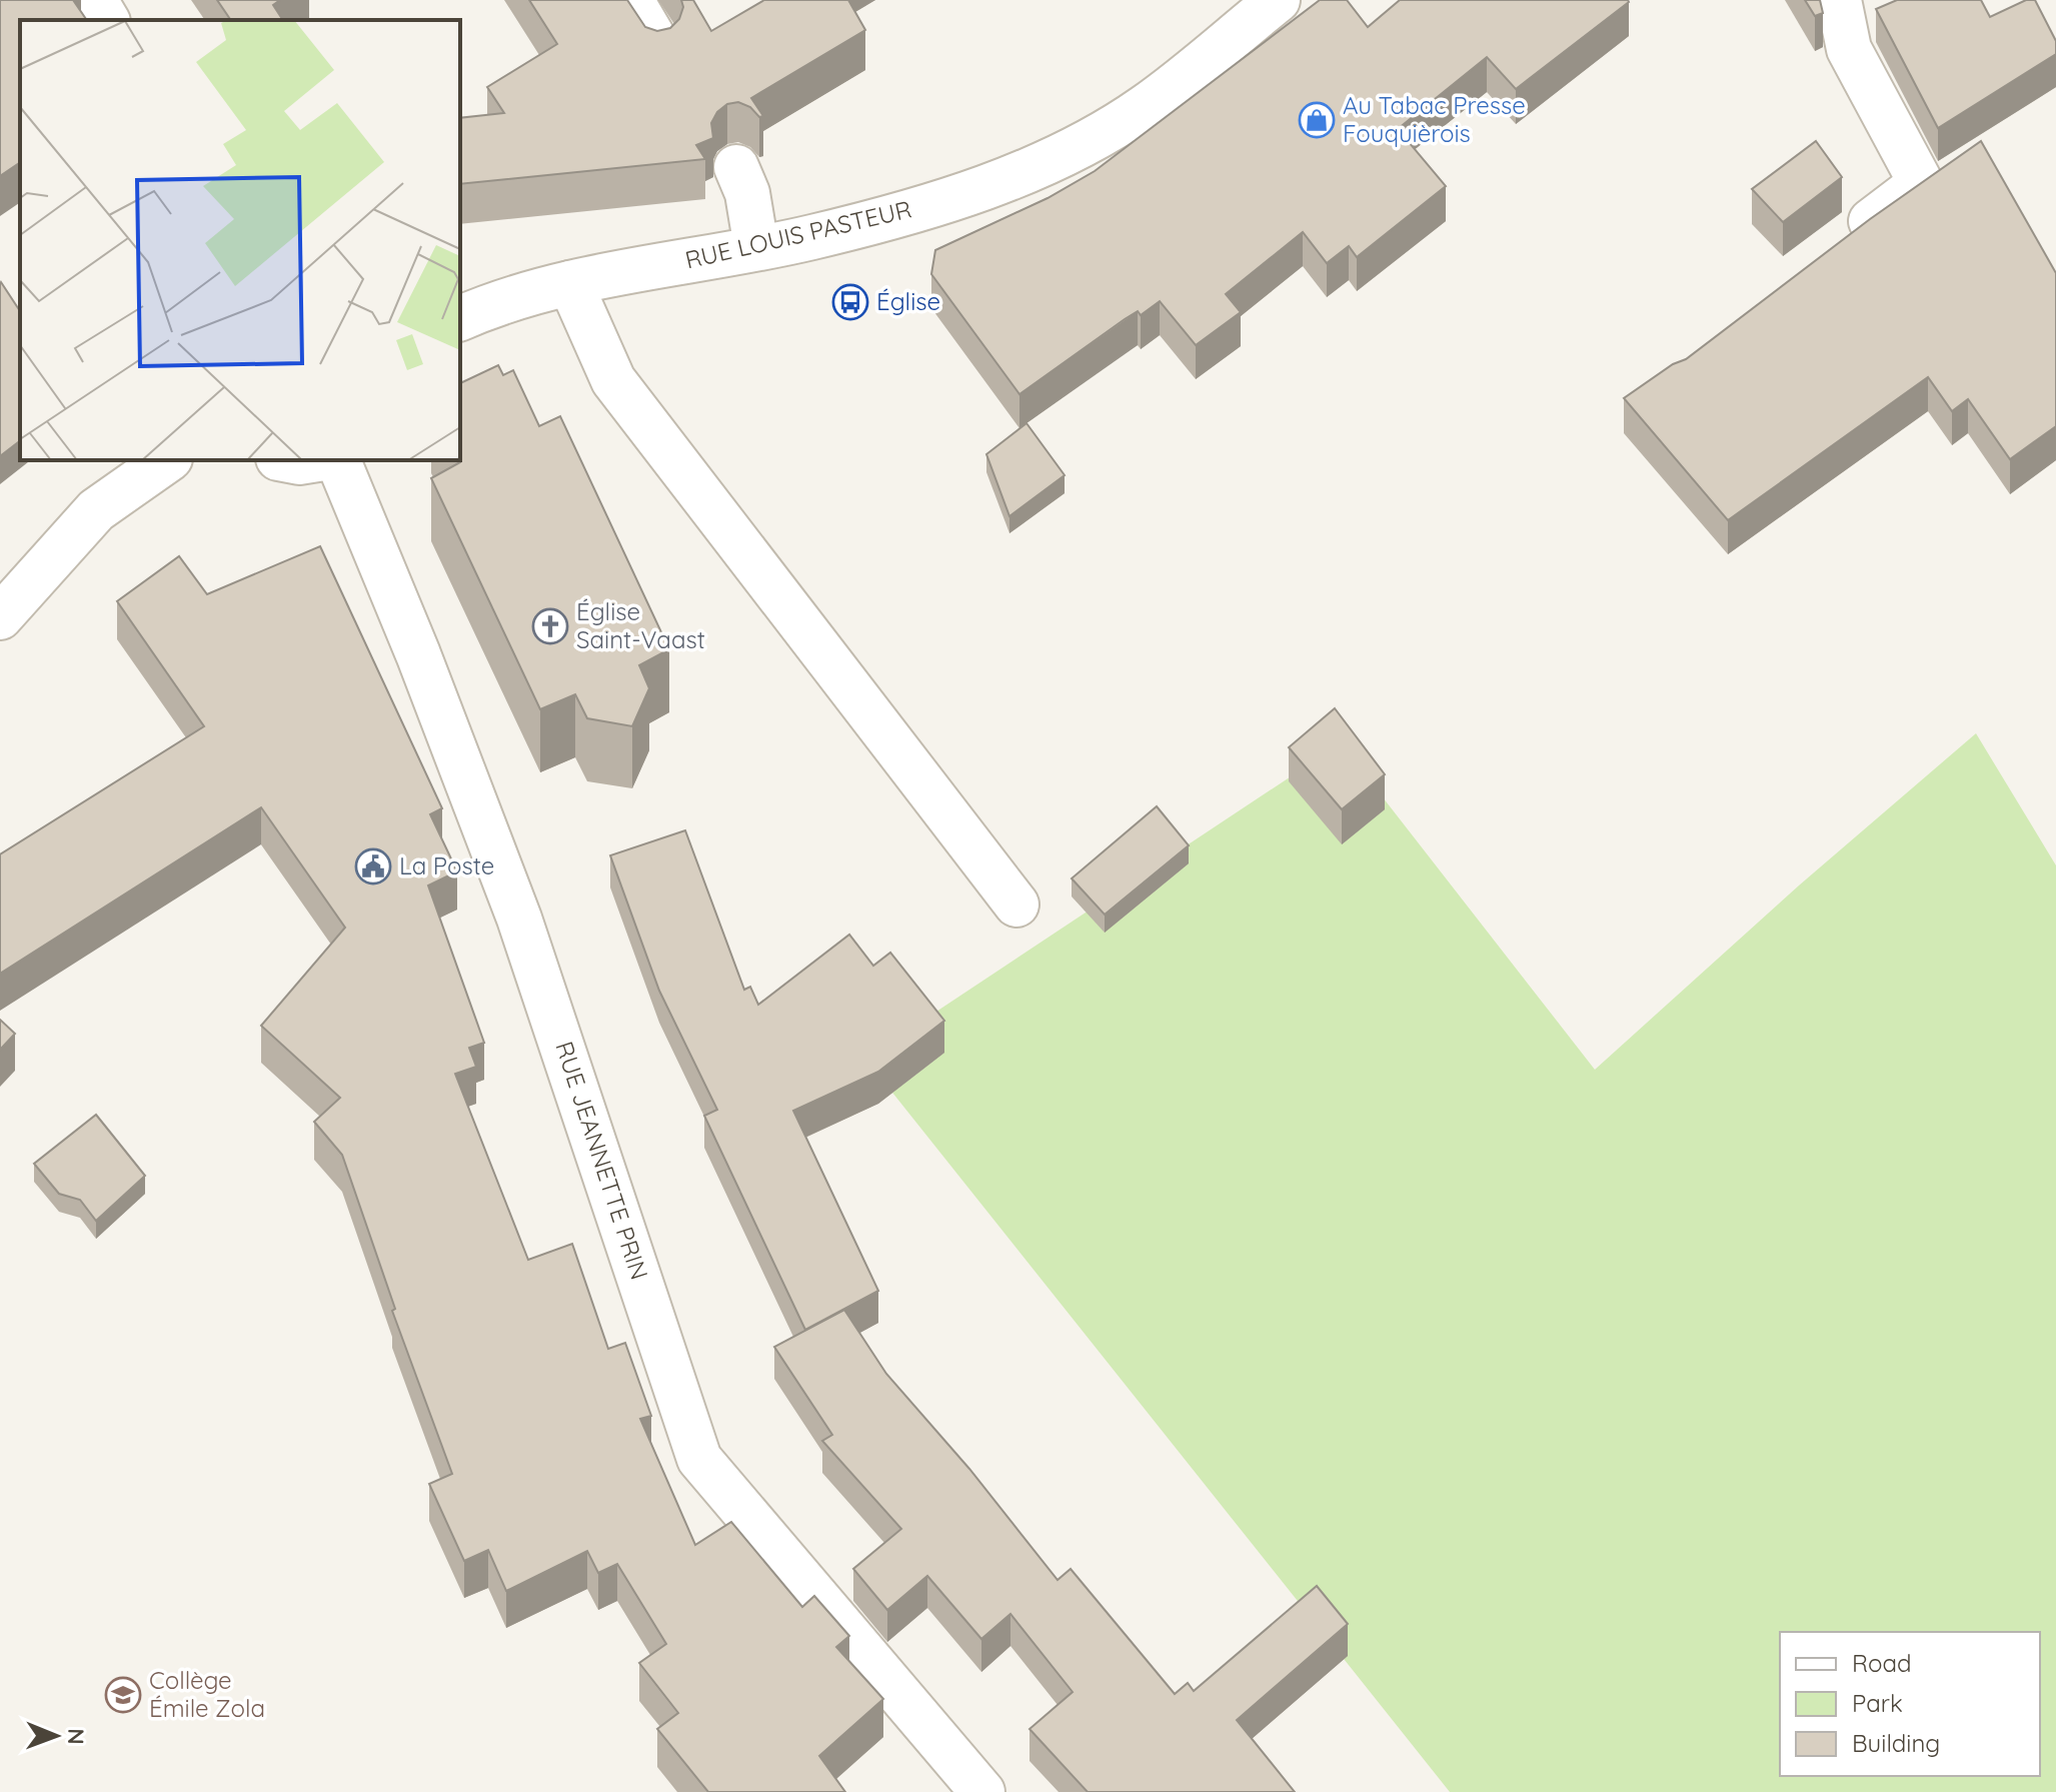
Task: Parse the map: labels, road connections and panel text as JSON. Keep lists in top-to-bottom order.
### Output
{
  "streets": {
    "street": ["RUE LOUIS PASTEUR", "RUE JEANNETTE PRIN"]
  },
  "places": {
    "shop": ["Au Tabac Presse Fouquièrois"],
    "bus stop": ["Église"],
    "church": ["Église Saint-Vaast"],
    "public building": ["La Poste"],
    "school or university": ["Collège Émile Zola"]
  },
  "legend": ["Road", "Park", "Building"],
  "north": "right"
}
